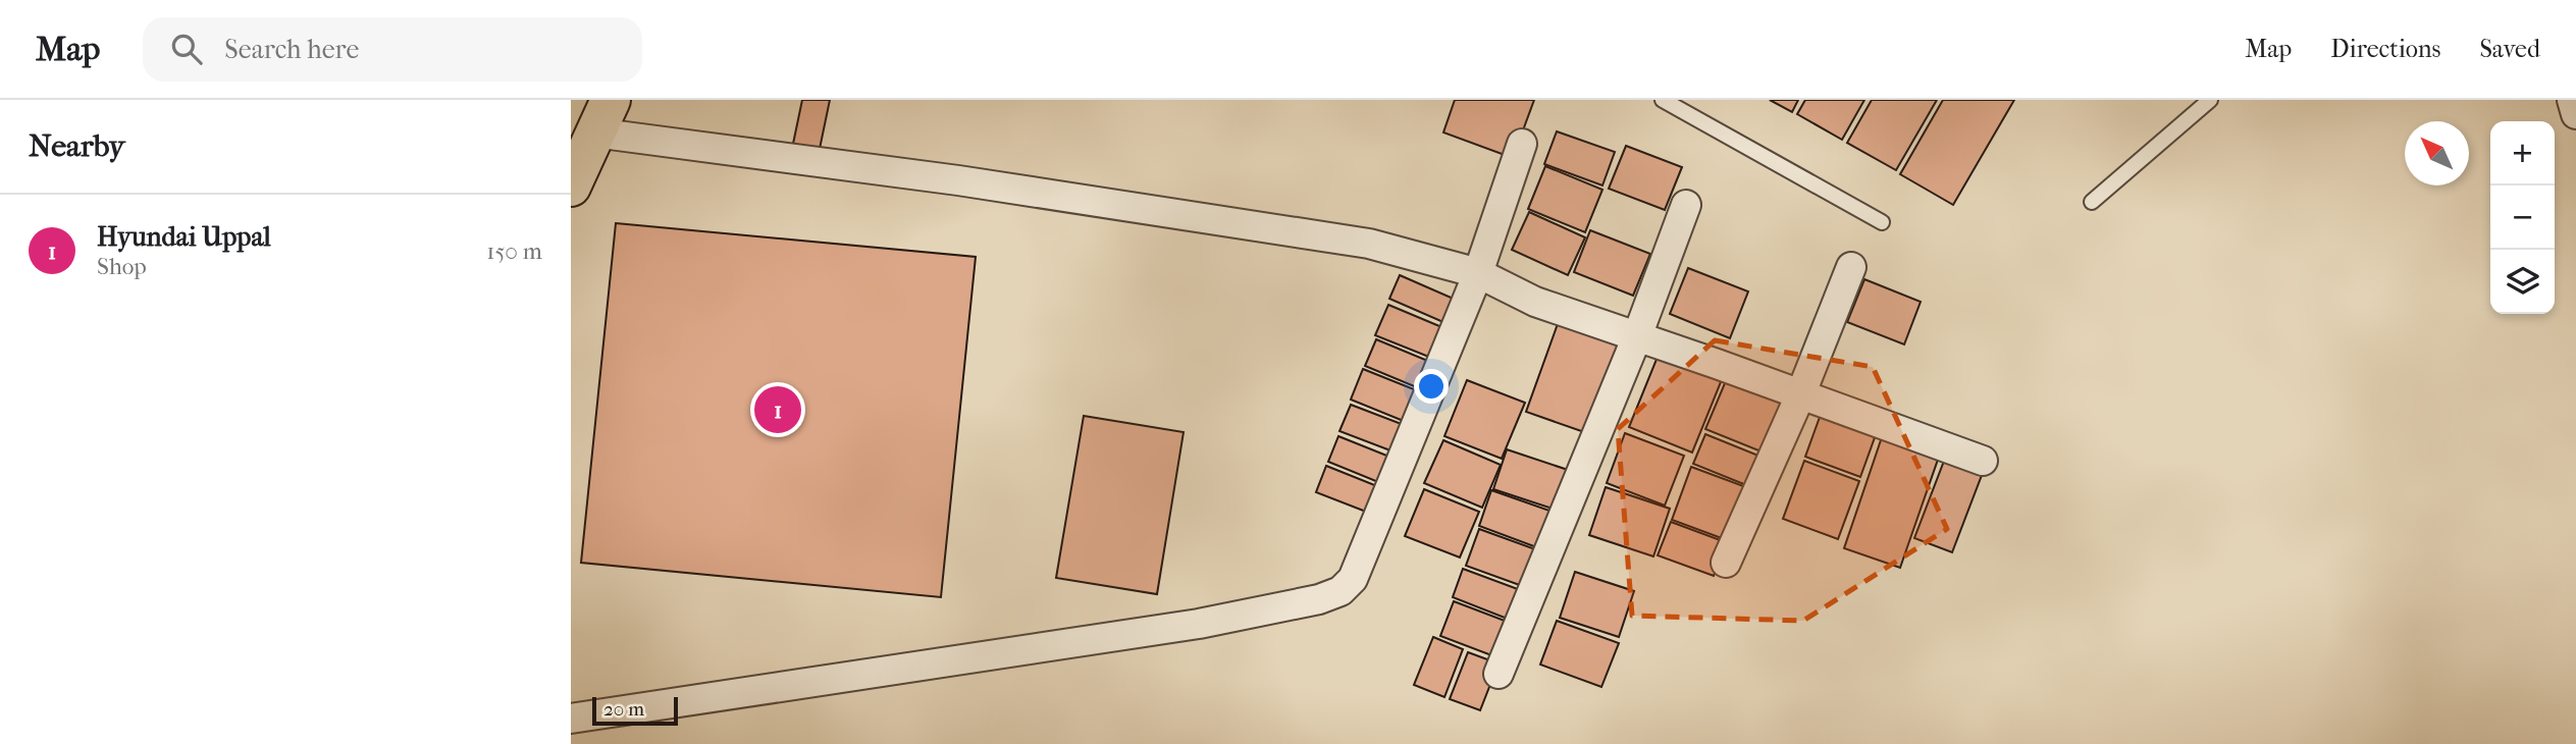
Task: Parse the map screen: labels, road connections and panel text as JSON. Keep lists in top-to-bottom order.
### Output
{
  "scale_bar": "20 m",
  "north": "top left",
  "page": {
    "header": "Map",
    "search": "Search here",
    "nav": ["Map", "Directions", "Saved"],
    "heading": "Nearby",
    "map_buttons": ["+", "−"],
    "list": [
      {
        "mark": "1",
        "name": "Hyundai Uppal",
        "note": "Shop",
        "value": "150 m"
      }
    ],
    "pins": "1",
    "scale": "20 m"
  }
}
